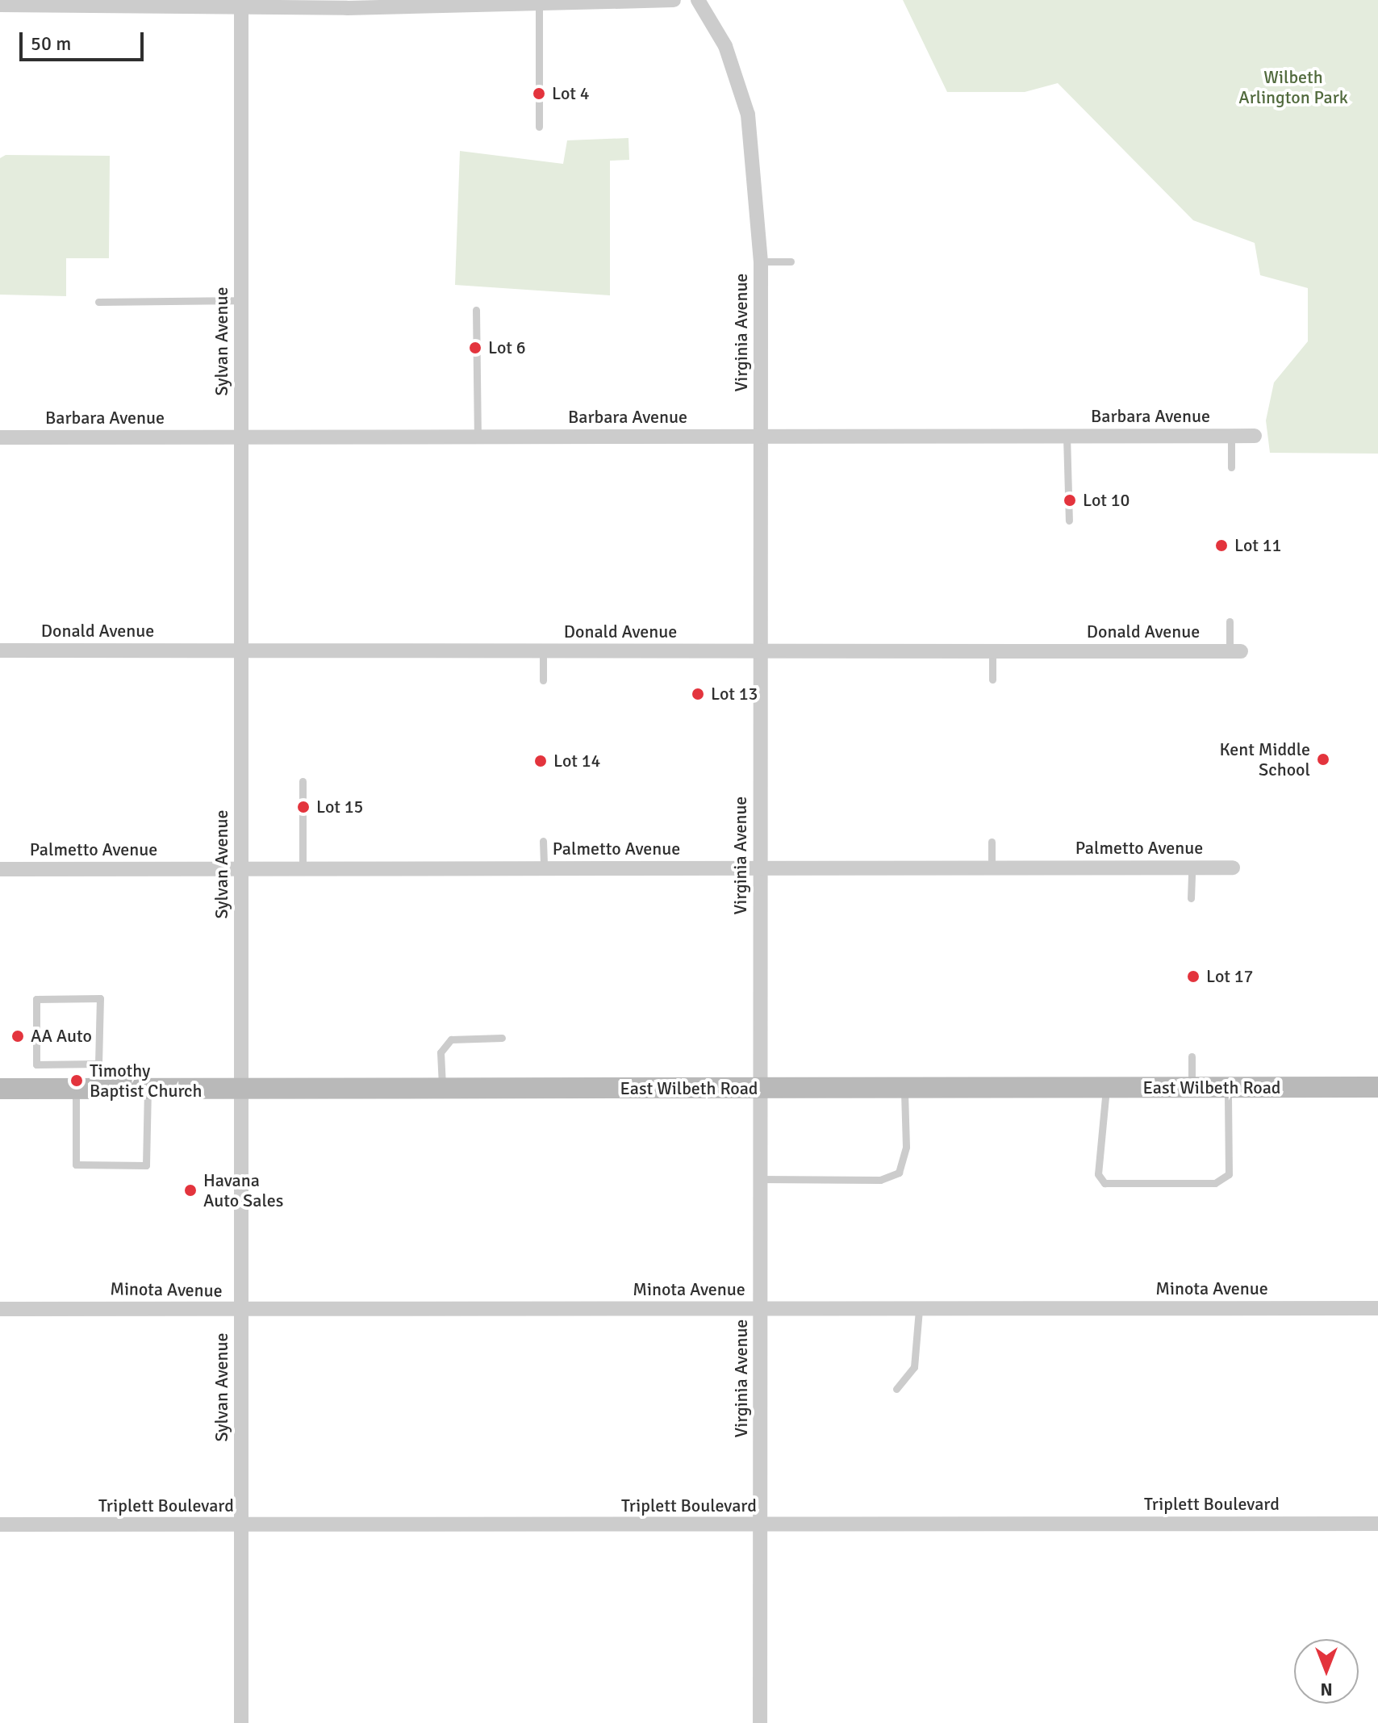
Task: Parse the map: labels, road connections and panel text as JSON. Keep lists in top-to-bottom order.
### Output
{
  "streets": {
    "main road": ["East Wilbeth Road"],
    "street": [
      "Virginia Avenue",
      "Sylvan Avenue",
      "Barbara Avenue",
      "Donald Avenue",
      "Palmetto Avenue",
      "Minota Avenue",
      "Triplett Boulevard"
    ]
  },
  "crossings": [
    ["Virginia Avenue", "Barbara Avenue"],
    ["Virginia Avenue", "Donald Avenue"],
    ["Virginia Avenue", "Palmetto Avenue"],
    ["Virginia Avenue", "East Wilbeth Road"],
    ["Virginia Avenue", "Minota Avenue"],
    ["Virginia Avenue", "Triplett Boulevard"],
    ["Sylvan Avenue", "Barbara Avenue"],
    ["Sylvan Avenue", "Donald Avenue"],
    ["Sylvan Avenue", "Palmetto Avenue"],
    ["Sylvan Avenue", "East Wilbeth Road"],
    ["Sylvan Avenue", "Minota Avenue"],
    ["Sylvan Avenue", "Triplett Boulevard"]
  ],
  "parks": ["Wilbeth Arlington Park"],
  "places": [
    "Lot 4",
    "Lot 6",
    "Lot 10",
    "Lot 11",
    "Lot 13",
    "Kent Middle School",
    "Lot 14",
    "Lot 15",
    "Lot 17",
    "AA Auto",
    "Timothy Baptist Church",
    "Havana Auto Sales"
  ],
  "scale_bar": "50 m",
  "north": "bottom"
}
